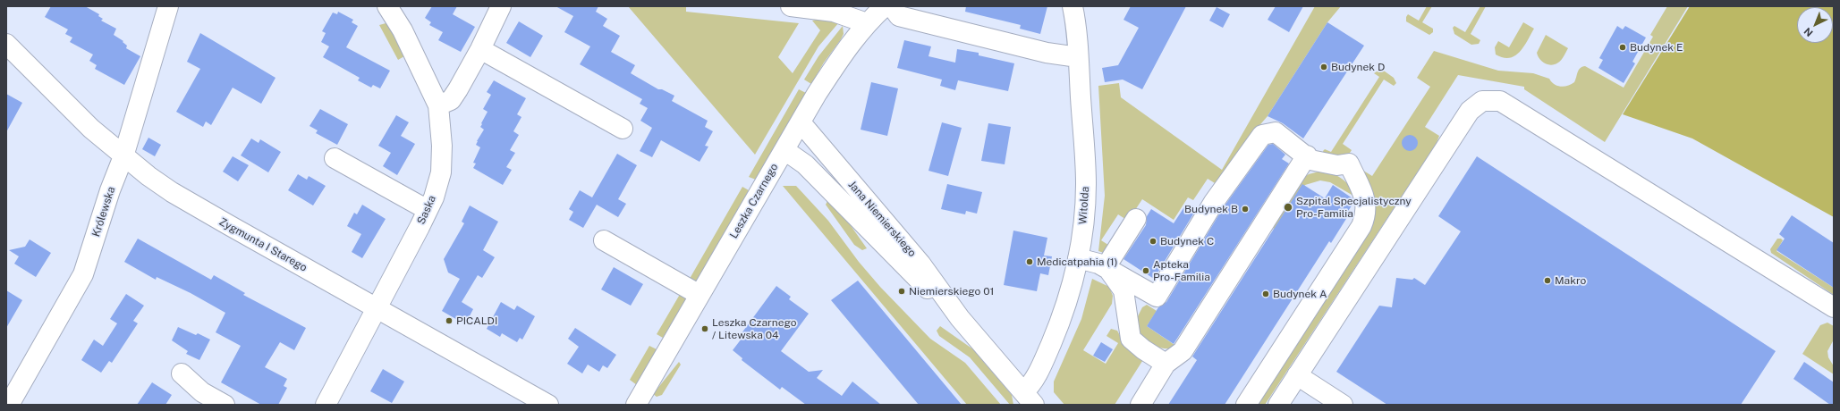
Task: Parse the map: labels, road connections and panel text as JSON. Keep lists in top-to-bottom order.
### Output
{
  "streets": {
    "street": [
      "Leszka Czarnego",
      "Witolda",
      "Saska",
      "Królewska",
      "Jana Niemierskiego",
      "Zygmunta I Starego"
    ]
  },
  "crossings": [
    ["Leszka Czarnego", "Jana Niemierskiego"],
    ["Witolda", "Jana Niemierskiego"],
    ["Saska", "Zygmunta I Starego"],
    ["Królewska", "Zygmunta I Starego"]
  ],
  "places": [
    "Budynek E",
    "Budynek D",
    "Szpital Specjalistyczny Pro-Familia",
    "Budynek B",
    "Budynek C",
    "Medicatpahia (1)",
    "Apteka Pro-Familia",
    "Makro",
    "Niemierskiego 01",
    "Budynek A",
    "PICALDI",
    "Leszka Czarnego / Litewska 04"
  ],
  "north": "bottom left"
}
